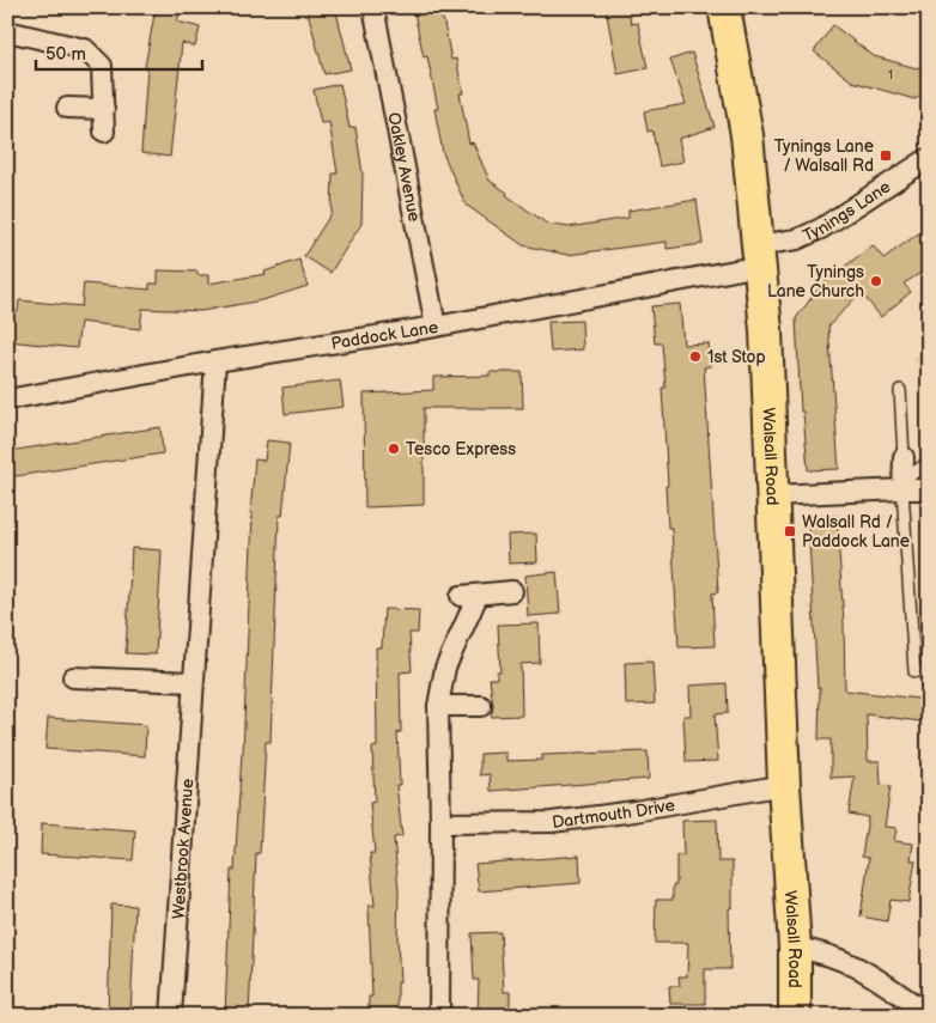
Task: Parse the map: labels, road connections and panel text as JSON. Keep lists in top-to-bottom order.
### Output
{
  "streets": {
    "main road": ["Walsall Road"],
    "street": [
      "Oakley Avenue",
      "Tynings Lane",
      "Paddock Lane",
      "Dartmouth Drive",
      "Westbrook Avenue"
    ]
  },
  "crossings": [
    ["Oakley Avenue", "Paddock Lane"],
    ["Tynings Lane", "Paddock Lane"],
    ["Tynings Lane", "Walsall Road"],
    ["Paddock Lane", "Walsall Road"],
    ["Paddock Lane", "Westbrook Avenue"],
    ["Walsall Road", "Dartmouth Drive"]
  ],
  "places": {
    "transit": ["Tynings Lane / Walsall Rd", "Walsall Rd / Paddock Lane"],
    "other": ["Tynings Lane Church", "1st Stop", "Tesco Express"]
  },
  "house_numbers": ["1"],
  "scale_bar": "50 m"
}
